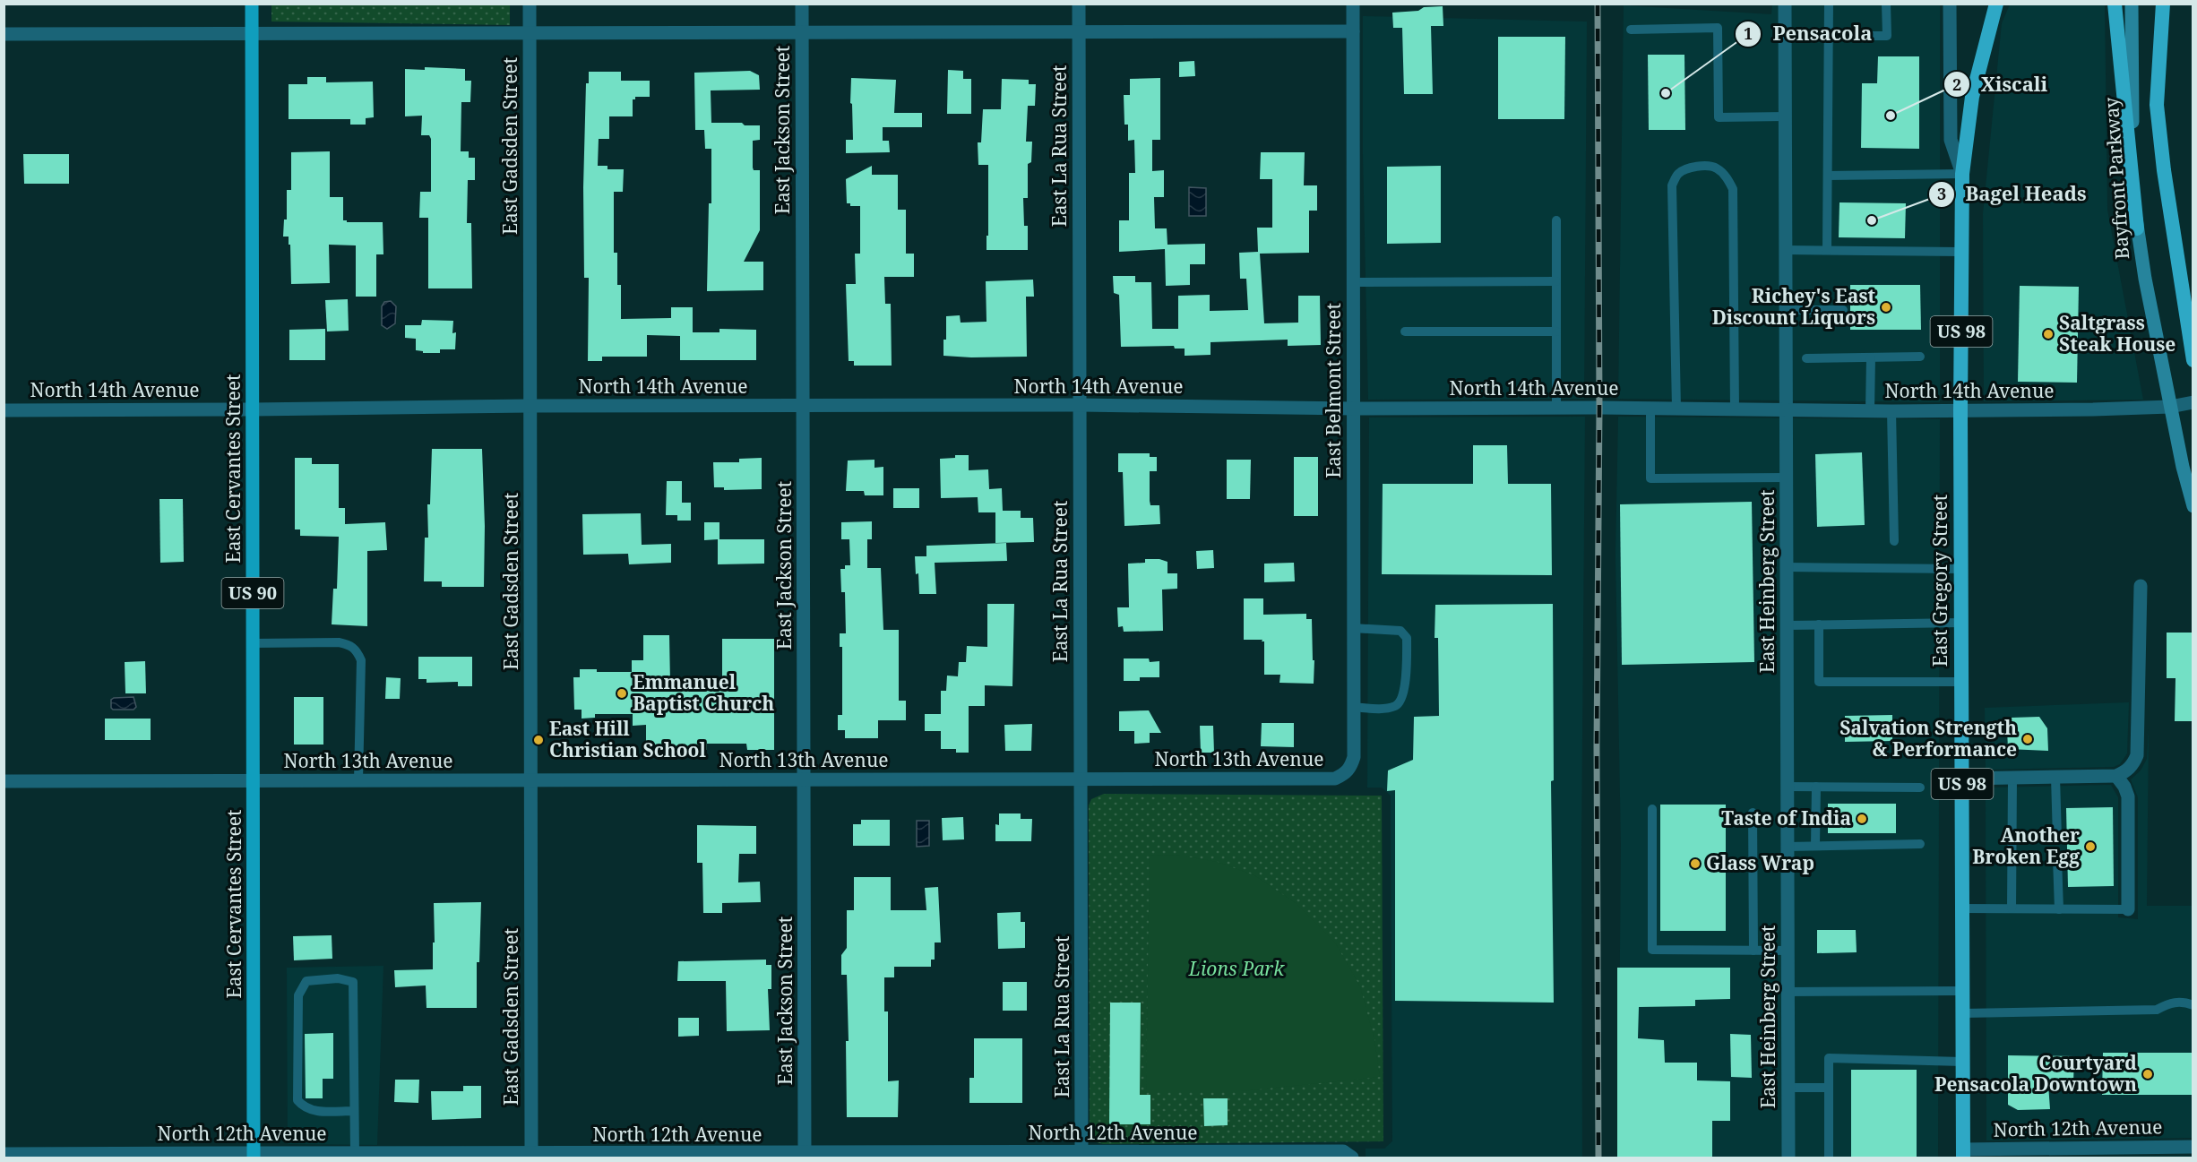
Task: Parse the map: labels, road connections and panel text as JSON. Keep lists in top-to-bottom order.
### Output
{
  "streets": {
    "highway": ["US 98", "East Gregory Street"],
    "main road": ["Bayfront Parkway", "East Cervantes Street", "US 90"],
    "street": [
      "East Jackson Street",
      "East Gadsden Street",
      "East La Rua Street",
      "North 14th Avenue",
      "East Belmont Street",
      "East Heinberg Street",
      "North 13th Avenue",
      "North 12th Avenue"
    ]
  },
  "crossings": [
    ["East Jackson Street", "North 14th Avenue"],
    ["East Jackson Street", "North 13th Avenue"],
    ["East Jackson Street", "North 12th Avenue"],
    ["East Gadsden Street", "North 14th Avenue"],
    ["East Gadsden Street", "North 13th Avenue"],
    ["East Gadsden Street", "North 12th Avenue"],
    ["East La Rua Street", "North 14th Avenue"],
    ["East La Rua Street", "North 13th Avenue"],
    ["East La Rua Street", "North 12th Avenue"],
    ["Bayfront Parkway", "North 14th Avenue"],
    ["US 98", "East Gregory Street"],
    ["North 14th Avenue", "East Belmont Street"],
    ["North 14th Avenue", "East Cervantes Street"],
    ["North 14th Avenue", "East Gregory Street"],
    ["North 14th Avenue", "East Heinberg Street"],
    ["East Belmont Street", "North 13th Avenue"],
    ["East Cervantes Street", "North 13th Avenue"],
    ["East Cervantes Street", "North 12th Avenue"],
    ["East Gregory Street", "North 12th Avenue"]
  ],
  "parks": ["Lions Park"],
  "places": [
    "Pensacola",
    "Xiscali",
    "Bagel Heads",
    "Richey's East Discount Liquors",
    "Saltgrass Steak House",
    "Emmanuel Baptist Church",
    "Salvation Strength & Performance",
    "East Hill Christian School",
    "Taste of India",
    "Another Broken Egg",
    "Glass Wrap",
    "Courtyard Pensacola Downtown"
  ]
}
